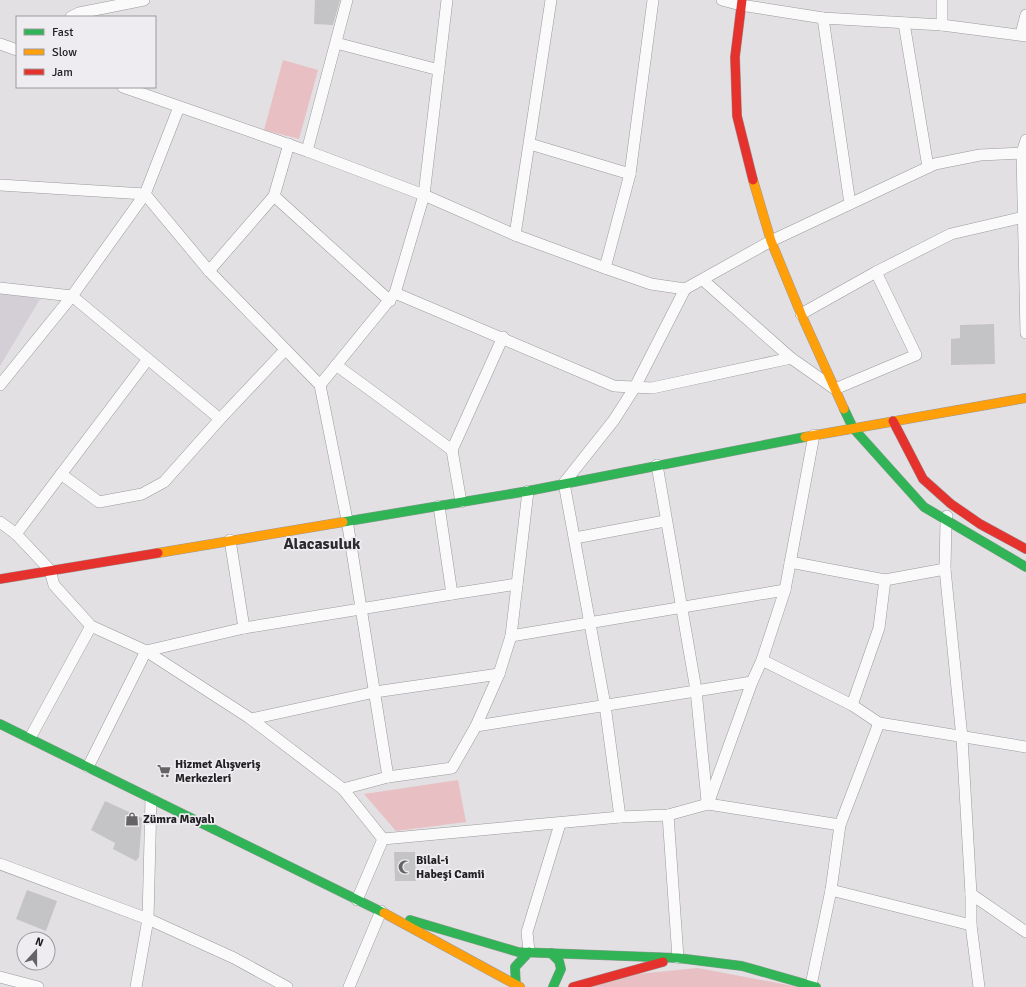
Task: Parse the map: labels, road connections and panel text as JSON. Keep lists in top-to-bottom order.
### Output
{
  "districts": ["Alacasuluk"],
  "places": {
    "supermarket": ["Hizmet Alışveriş Merkezleri"],
    "shop": ["Zümra Mayalı"],
    "mosque": ["Bilal-i Habeşi Camii"]
  },
  "legend": ["Fast", "Slow", "Jam"],
  "north": "top"
}
